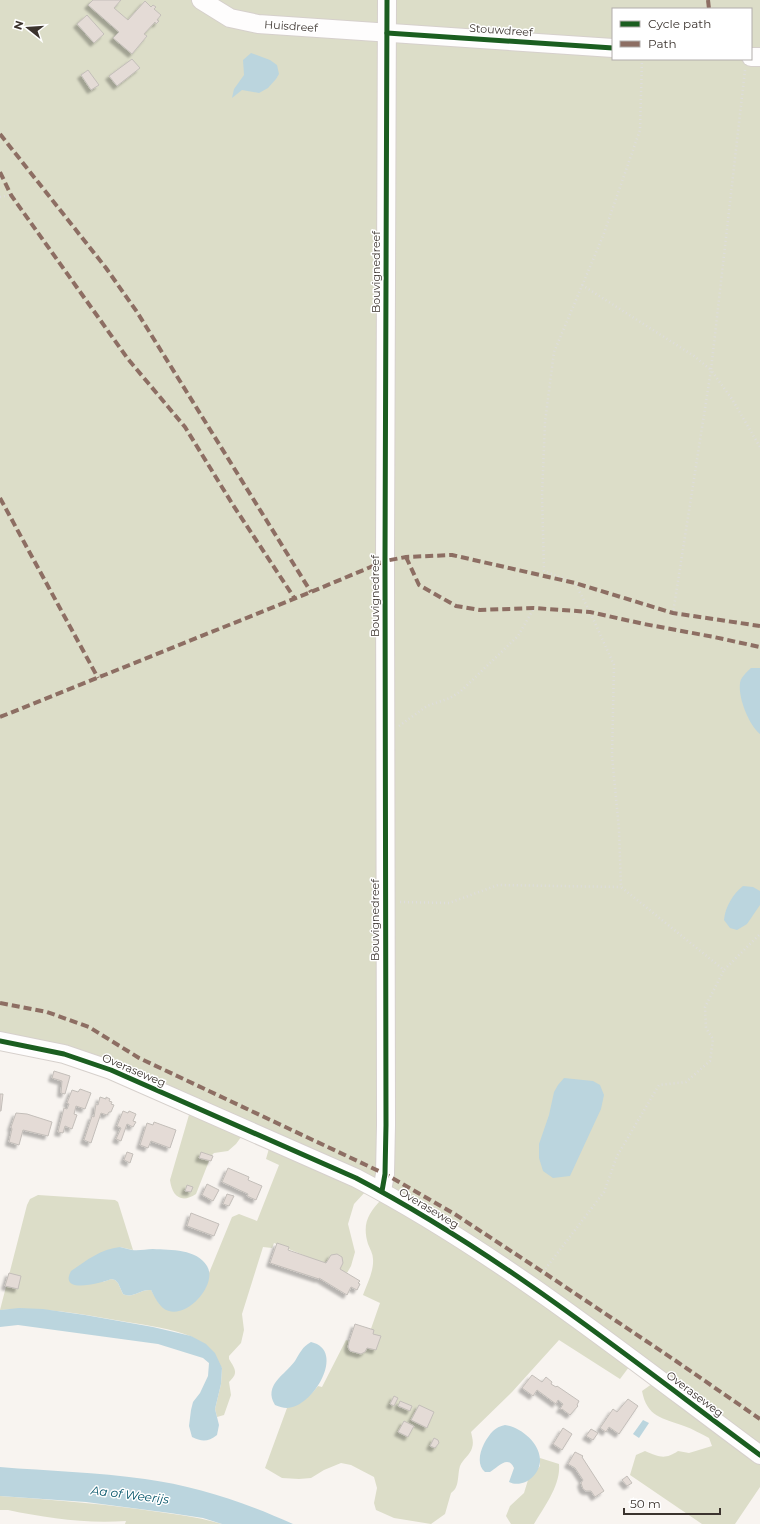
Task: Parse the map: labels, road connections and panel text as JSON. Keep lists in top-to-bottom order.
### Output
{
  "streets": {
    "street": [
      "Huisdreef",
      "Stouwdreef",
      "Bouvignedreef",
      "Overaseweg"
    ]
  },
  "crossings": [
    ["Huisdreef", "Stouwdreef"],
    ["Huisdreef", "Bouvignedreef"],
    ["Stouwdreef", "Bouvignedreef"],
    ["Bouvignedreef", "Overaseweg"]
  ],
  "water": ["Aa of Weerijs"],
  "legend": ["Cycle path", "Path"],
  "scale_bar": "50 m",
  "north": "left"
}
